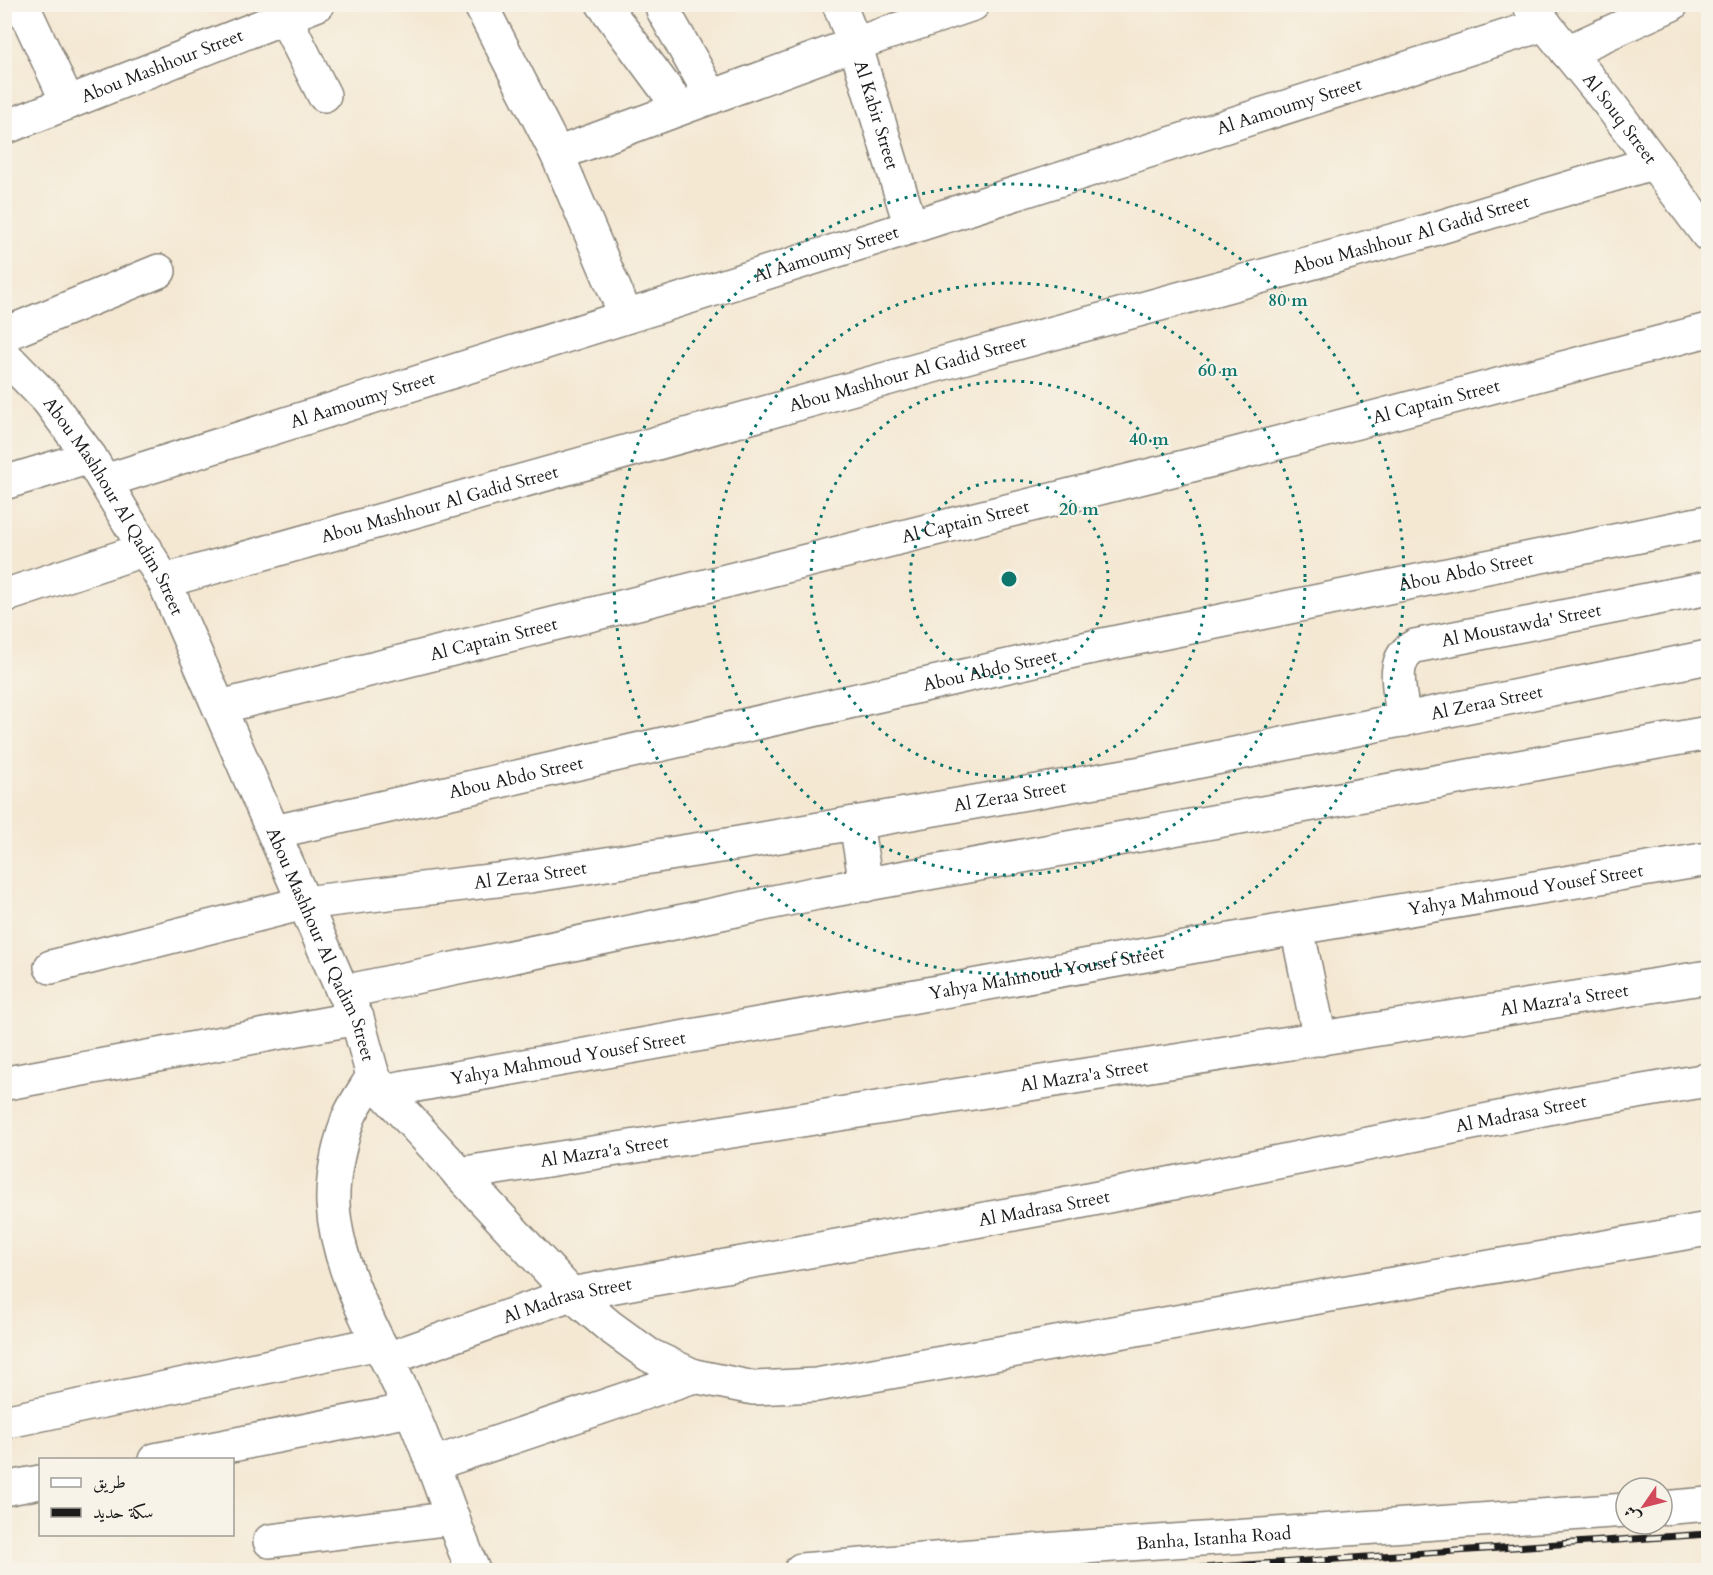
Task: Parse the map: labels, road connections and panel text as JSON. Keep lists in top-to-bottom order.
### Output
{
  "streets": {
    "street": [
      "Abou Mashhour Street",
      "Al Aamoumy Street",
      "Al Kabir Street",
      "Al Souq Street",
      "Abou Mashhour Al Gadid Street",
      "Al Captain Street",
      "Abou Mashhour Al Qadim Street",
      "Abou Abdo Street",
      "Al Moustawda' Street",
      "Al Zeraa Street",
      "Yahya Mahmoud Yousef Street",
      "Al Mazra'a Street",
      "Al Madrasa Street",
      "Banha, Istanha Road"
    ]
  },
  "crossings": [
    ["Al Aamoumy Street", "Al Kabir Street"],
    ["Al Aamoumy Street", "Al Souq Street"],
    ["Al Aamoumy Street", "Abou Mashhour Al Qadim Street"],
    ["Al Souq Street", "Abou Mashhour Al Gadid Street"],
    ["Abou Mashhour Al Gadid Street", "Abou Mashhour Al Qadim Street"],
    ["Al Captain Street", "Abou Mashhour Al Qadim Street"],
    ["Abou Mashhour Al Qadim Street", "Abou Abdo Street"],
    ["Abou Mashhour Al Qadim Street", "Al Zeraa Street"],
    ["Abou Mashhour Al Qadim Street", "Yahya Mahmoud Yousef Street"],
    ["Abou Mashhour Al Qadim Street", "Al Madrasa Street"],
    ["Al Moustawda' Street", "Al Zeraa Street"]
  ],
  "legend": ["طريق", "سكة حديد"],
  "north": "bottom left",
  "rings": [
    "80 m",
    "60 m",
    "40 m",
    "20 m"
  ]
}
